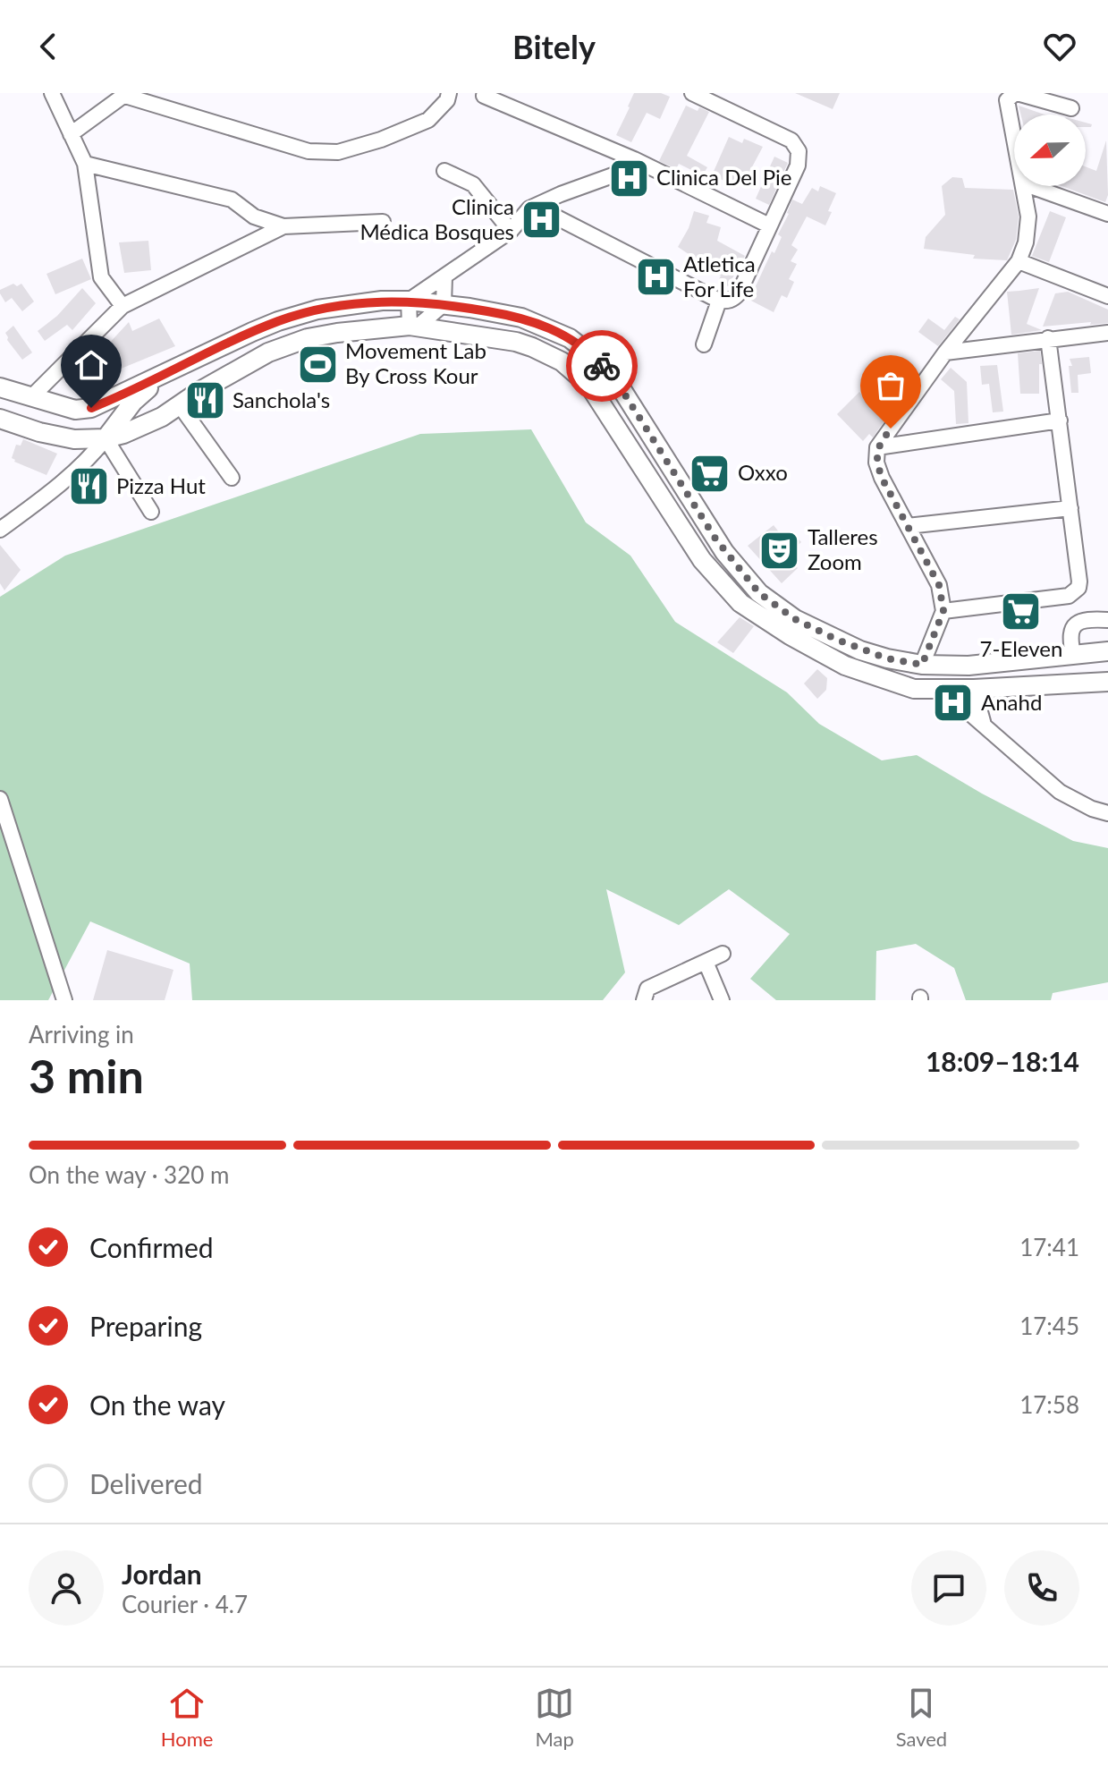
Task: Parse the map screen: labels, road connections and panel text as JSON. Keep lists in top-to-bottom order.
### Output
{
  "places": {
    "hospital": [
      "Clinica Del Pie",
      "Clinica Médica Bosques",
      "Atletica For Life",
      "Anahd"
    ],
    "sports": ["Movement Lab By Cross Kour"],
    "restaurant": ["Sanchola's", "Pizza Hut"],
    "supermarket": ["Oxxo", "7-Eleven"],
    "theatre": ["Talleres Zoom"]
  },
  "north": "left",
  "page": {
    "header": "Bitely",
    "heading": ["3 min", "Arriving in", "18:09–18:14"],
    "panel": ["Jordan", "Courier · 4.7"],
    "bar": "On the way · 320 m",
    "list": [
      ["Confirmed", "17:41"],
      ["Preparing", "17:45"],
      ["On the way", "17:58"],
      "Delivered"
    ],
    "tabs": ["Home", "Map", "Saved"]
  }
}
